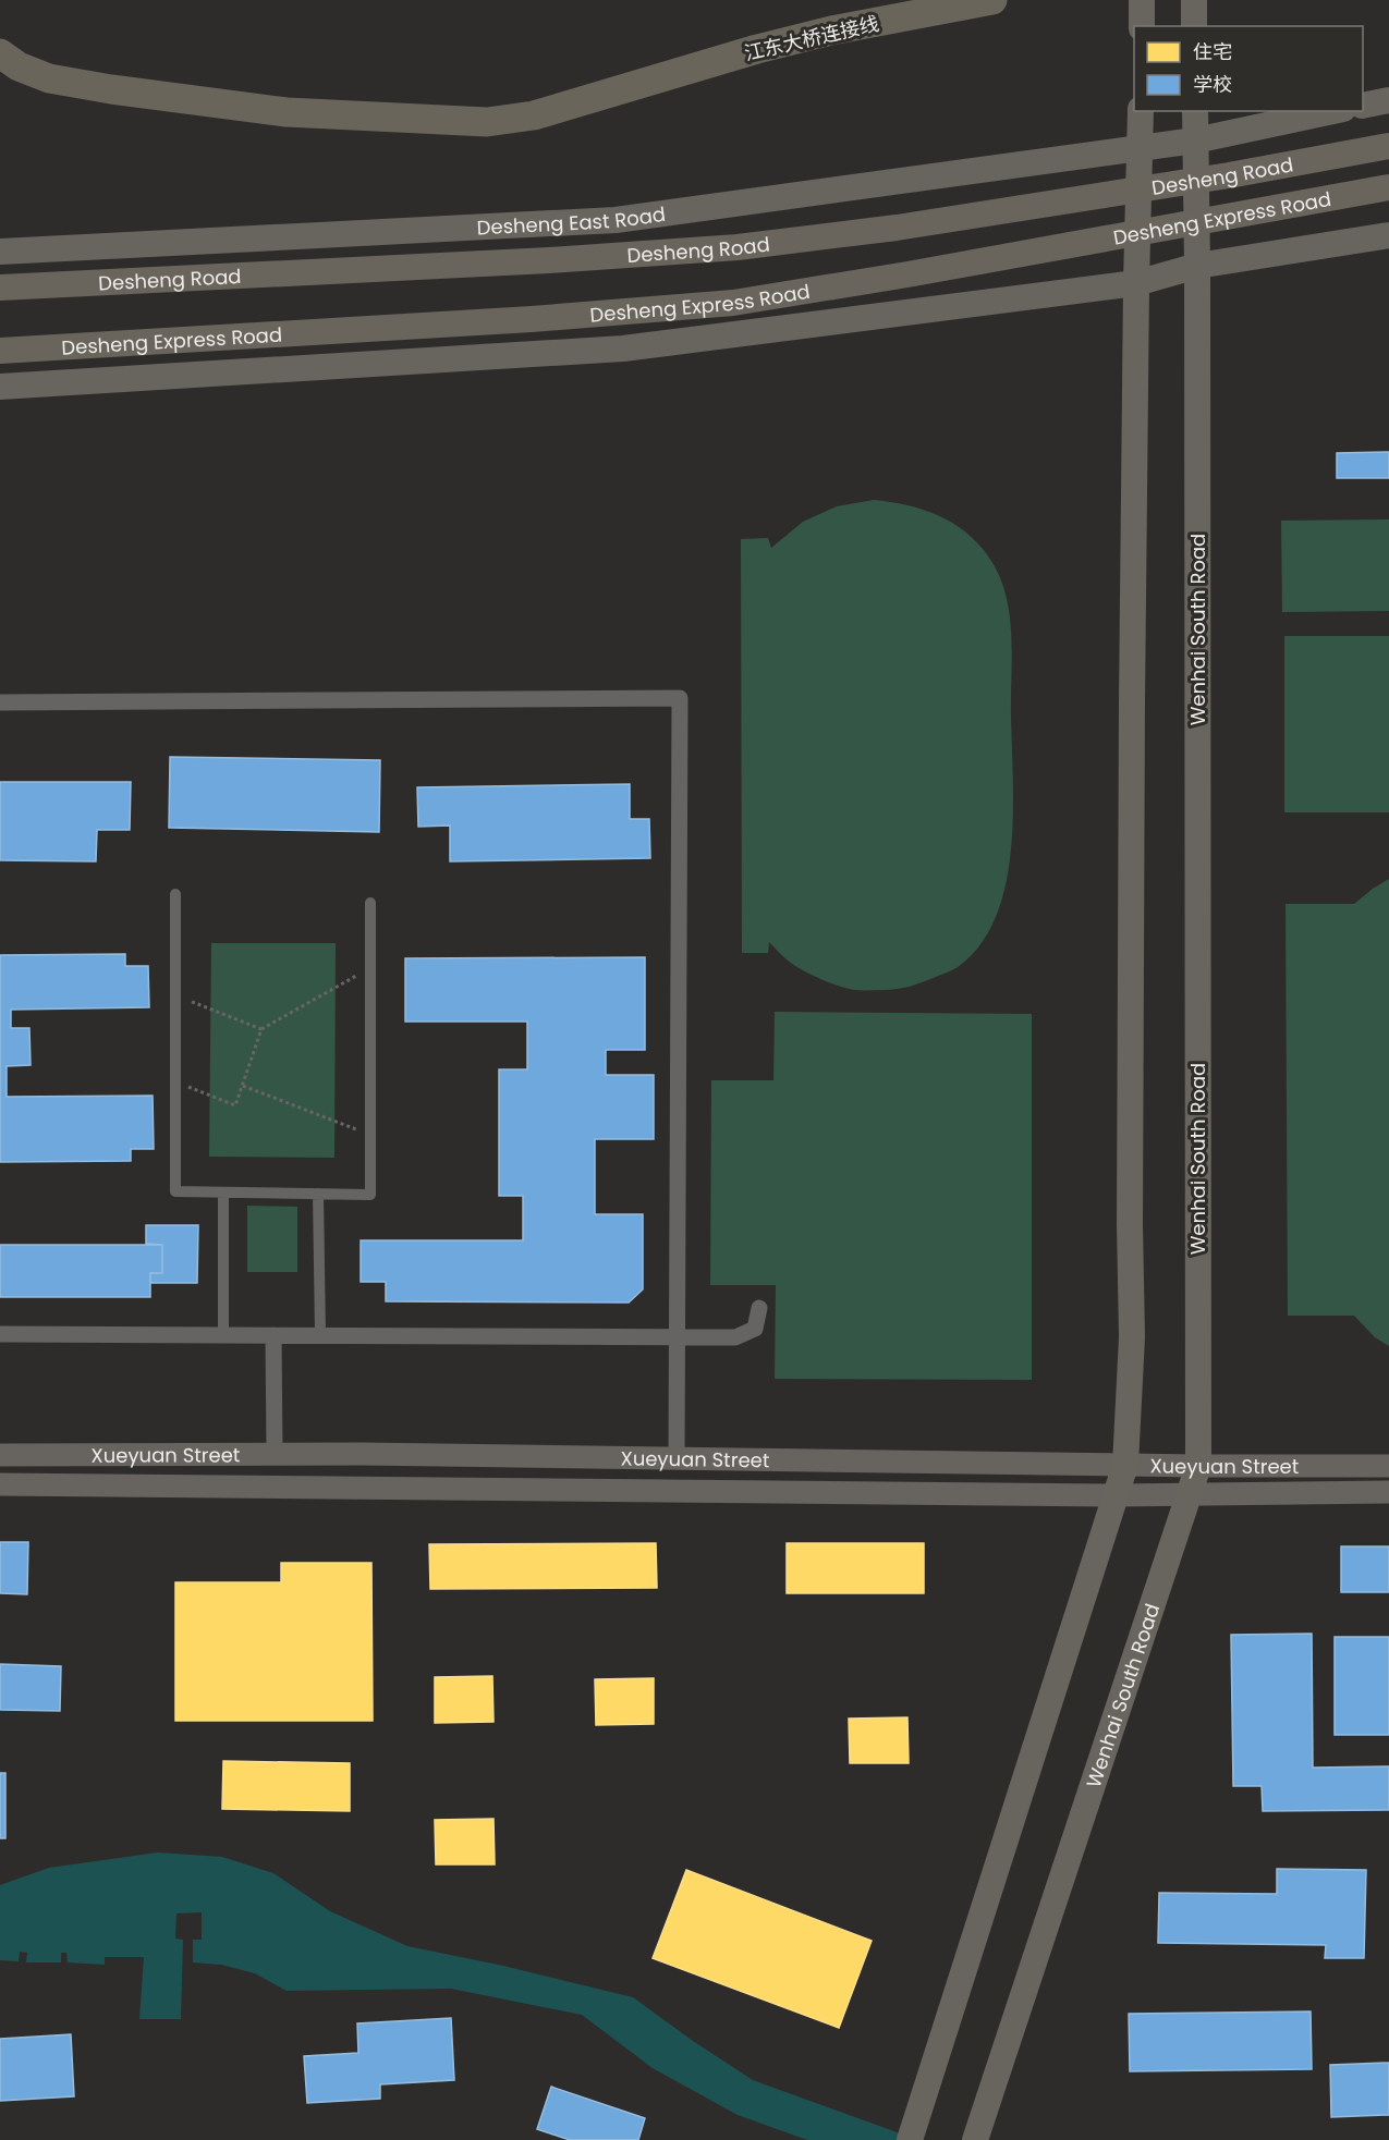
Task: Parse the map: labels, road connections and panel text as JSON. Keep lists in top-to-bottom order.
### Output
{
  "streets": {
    "highway": ["江东大桥连接线", "Desheng Road", "Desheng Express Road"],
    "main road": ["Desheng East Road", "Wenhai South Road", "Xueyuan Street"]
  },
  "crossings": [
    ["Desheng East Road", "Wenhai South Road"],
    ["Wenhai South Road", "Xueyuan Street"]
  ],
  "legend": ["住宅", "学校"]
}
